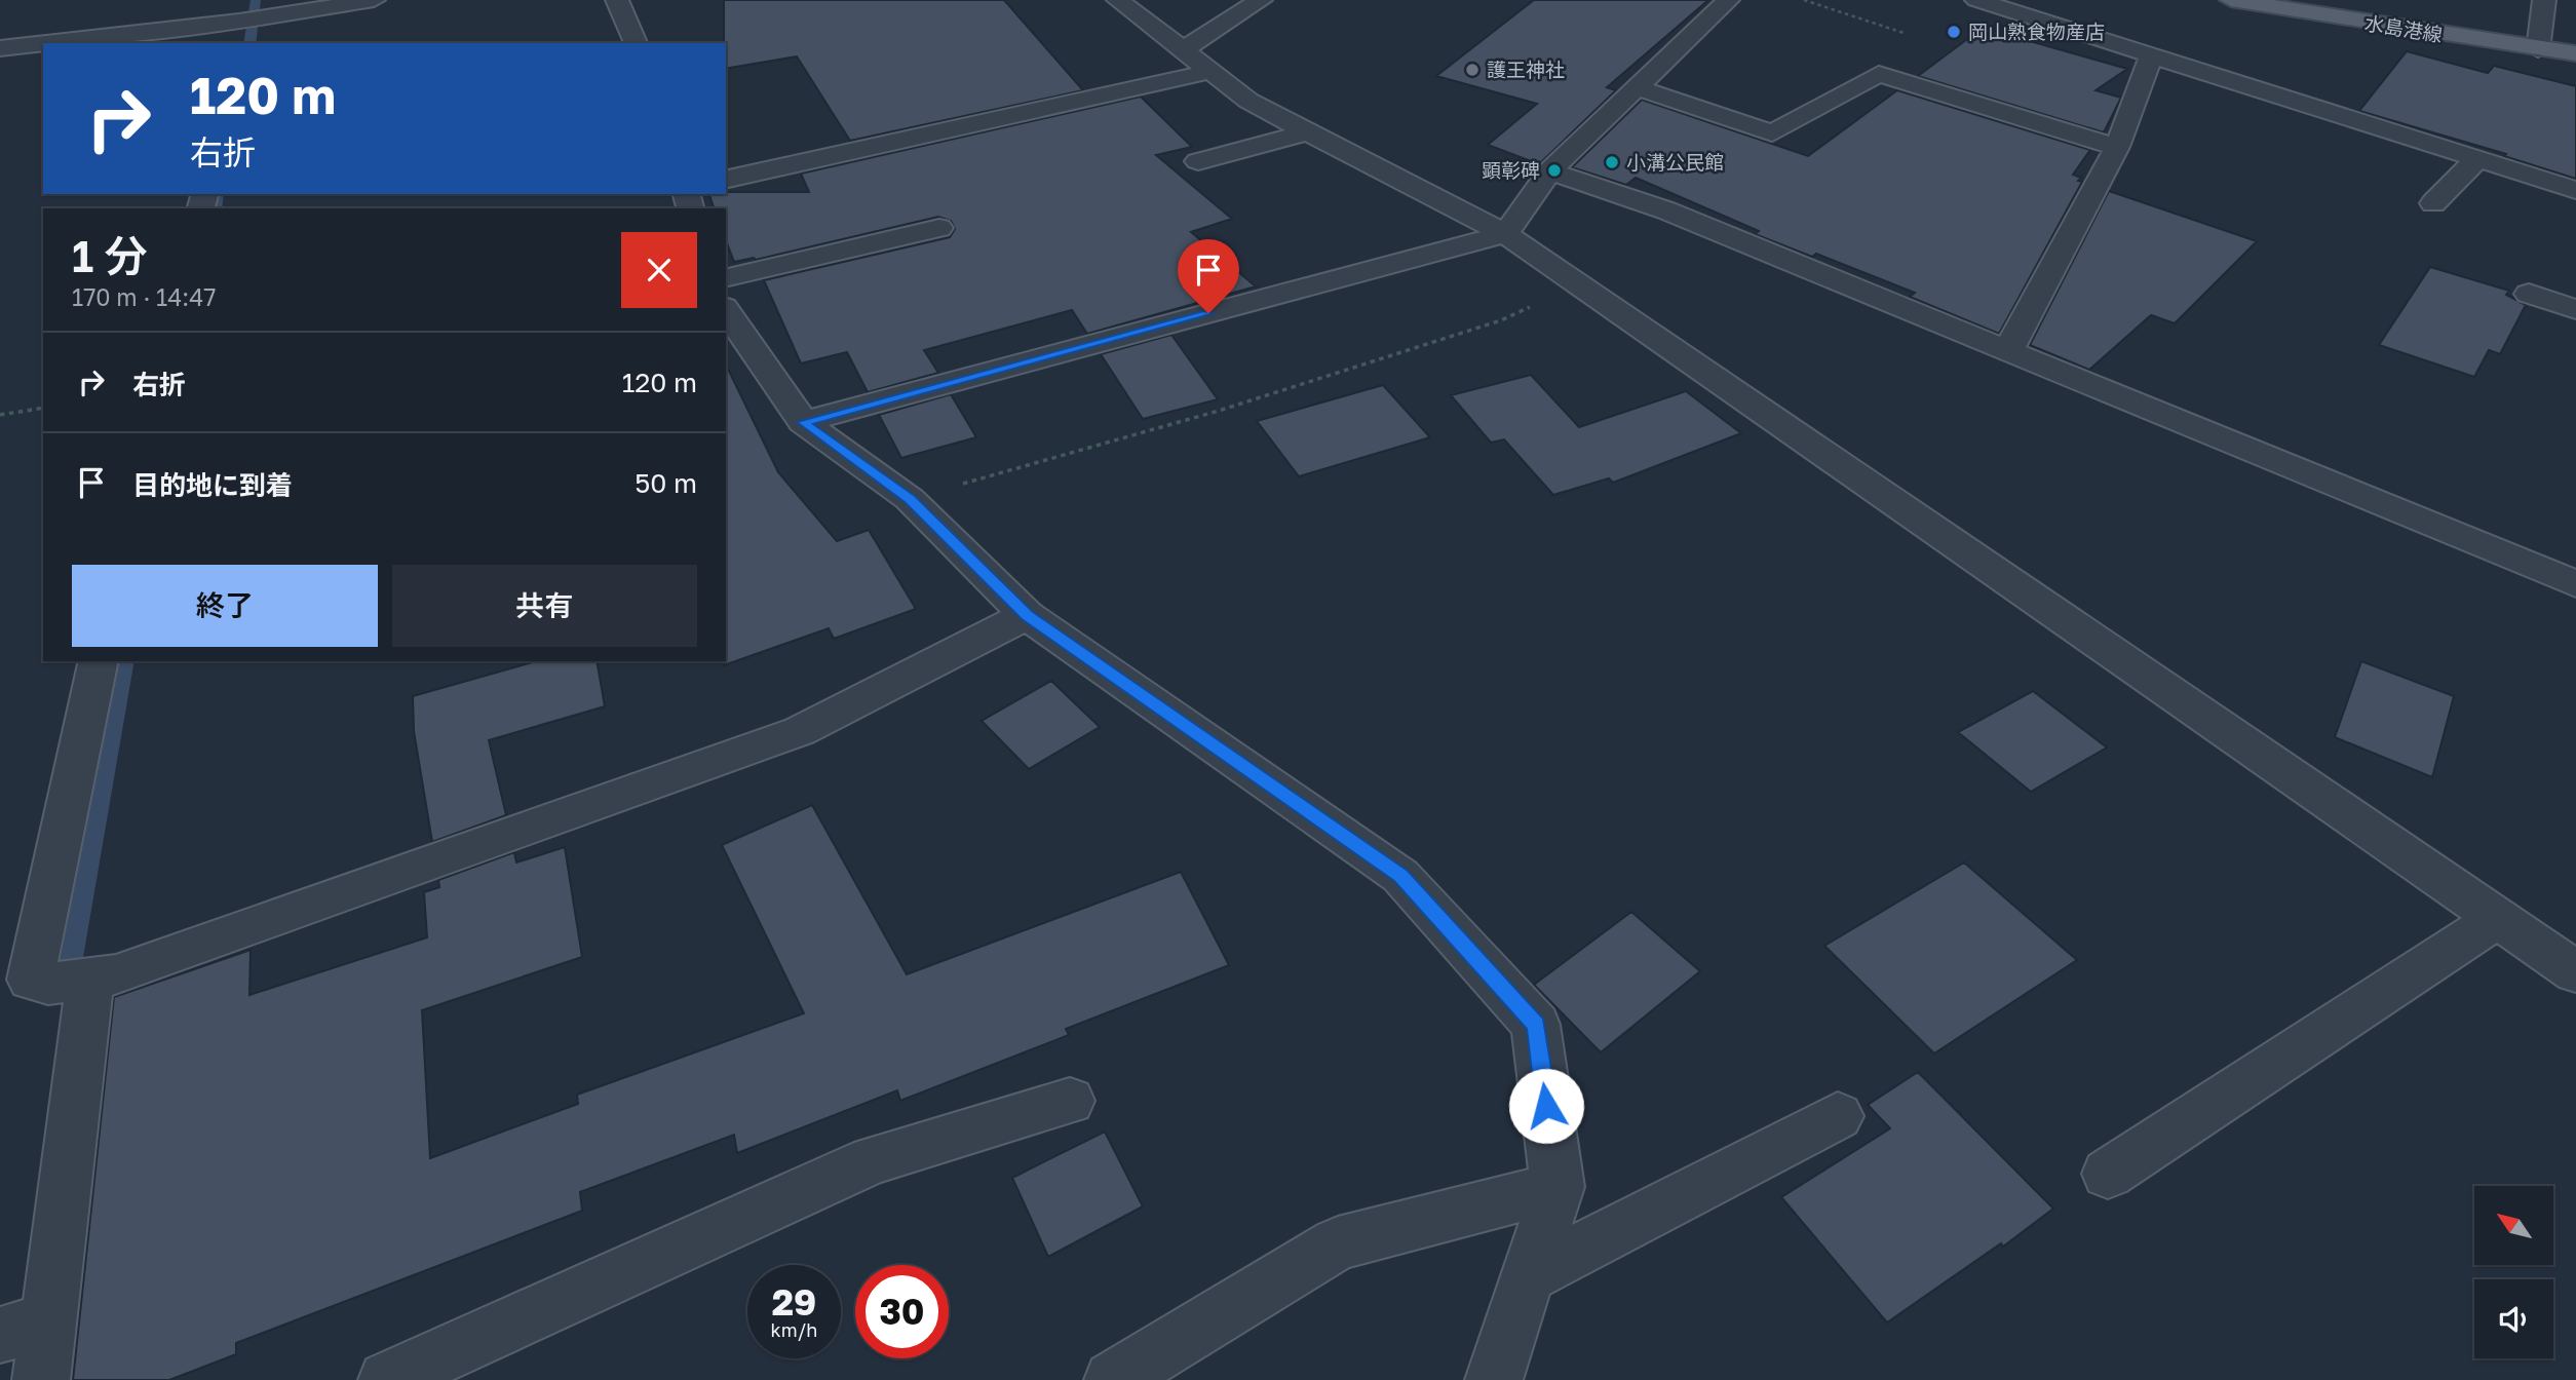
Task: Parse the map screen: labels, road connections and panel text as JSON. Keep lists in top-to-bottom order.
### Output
{
  "streets": {
    "main road": ["水島港線"]
  },
  "places": [
    "岡山熟食物産店",
    "護王神社",
    "小溝公民館",
    "顕彰碑"
  ],
  "north": "top left",
  "page": {
    "turn": ["120 m", "右折"],
    "heading": ["1 分", "170 m · 14:47"],
    "list": [
      {
        "name": "右折",
        "value": "120 m"
      },
      {
        "name": "目的地に到着",
        "value": "50 m"
      }
    ],
    "buttons": ["終了", "共有"],
    "speed": "29 km/h",
    "limit": "30"
  }
}
